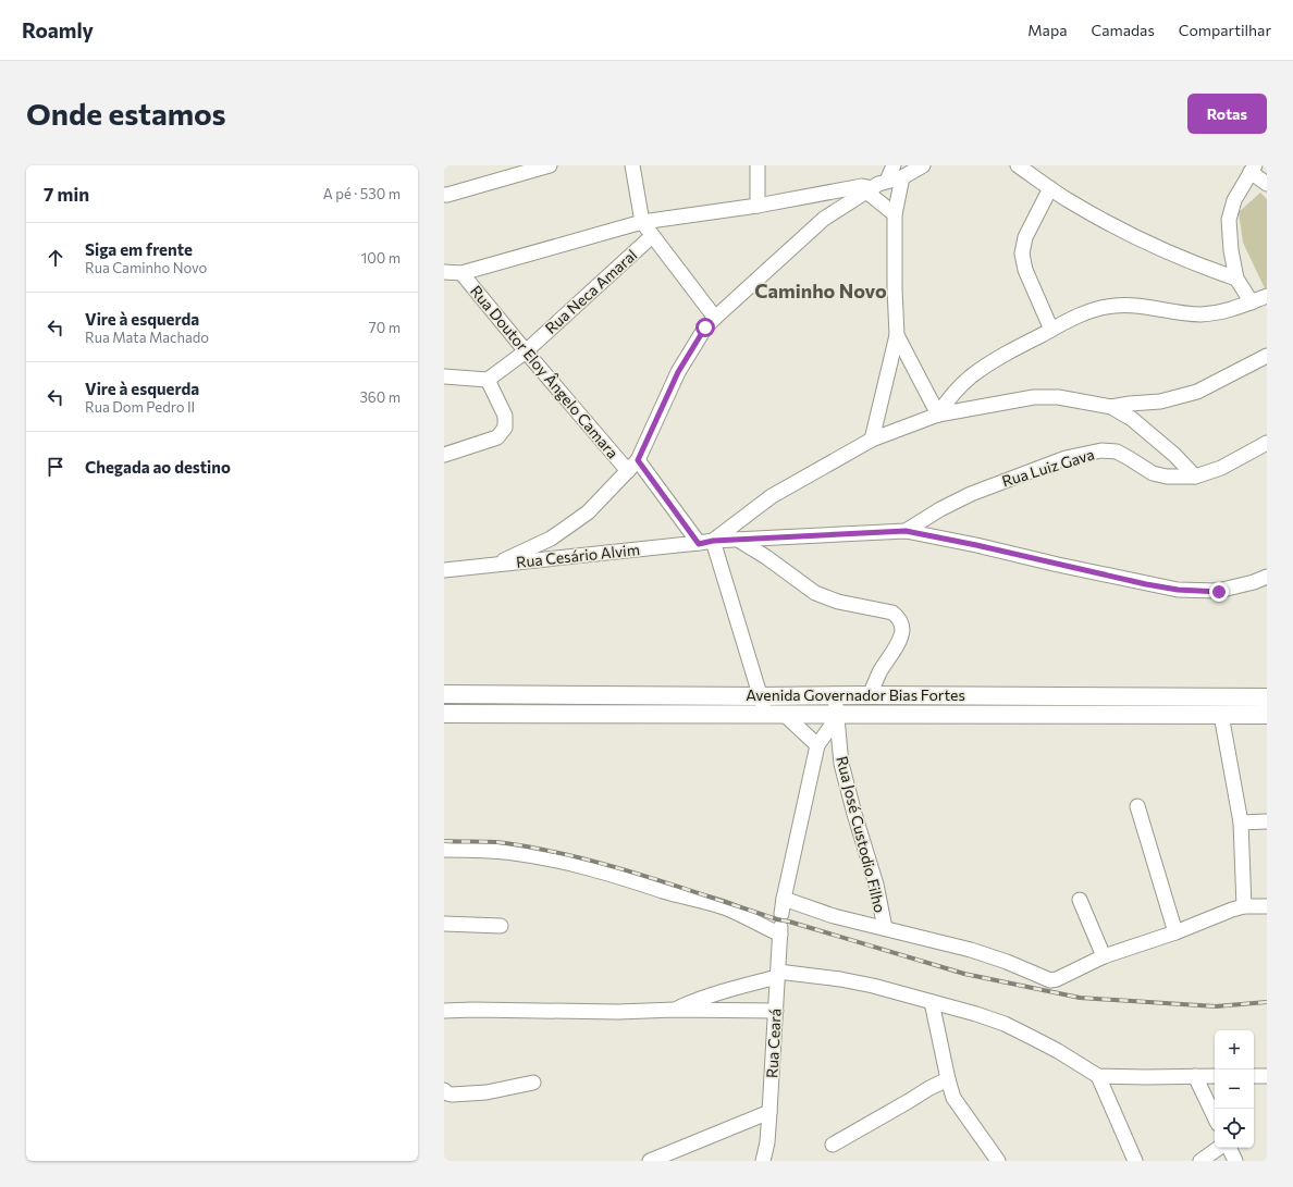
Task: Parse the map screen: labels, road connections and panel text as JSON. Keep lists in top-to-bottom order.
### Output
{
  "streets": {
    "main road": ["Avenida Governador Bias Fortes"],
    "street": [
      "Rua Neca Amaral",
      "Rua Doutor Eloy Ângelo Camara",
      "Rua Luiz Gava",
      "Rua Cesário Alvim",
      "Rua José Custodio Filho",
      "Rua Ceará"
    ]
  },
  "crossings": [
    ["Rua Neca Amaral", "Rua Doutor Eloy Ângelo Camara"],
    ["Avenida Governador Bias Fortes", "Rua José Custodio Filho"],
    ["Avenida Governador Bias Fortes", "Rua Ceará"],
    ["Rua José Custodio Filho", "Rua Ceará"]
  ],
  "districts": ["Caminho Novo"],
  "page": {
    "header": "Roamly",
    "nav": ["Mapa", "Camadas", "Compartilhar"],
    "buttons": "Rotas",
    "title": "Onde estamos",
    "heading": ["7 min", "A pé · 530 m"],
    "list": [
      ["Siga em frente", "Rua Caminho Novo", "100 m"],
      ["Vire à esquerda", "Rua Mata Machado", "70 m"],
      ["Vire à esquerda", "Rua Dom Pedro II", "360 m"],
      "Chegada ao destino"
    ],
    "map_buttons": ["+", "−"]
  }
}
